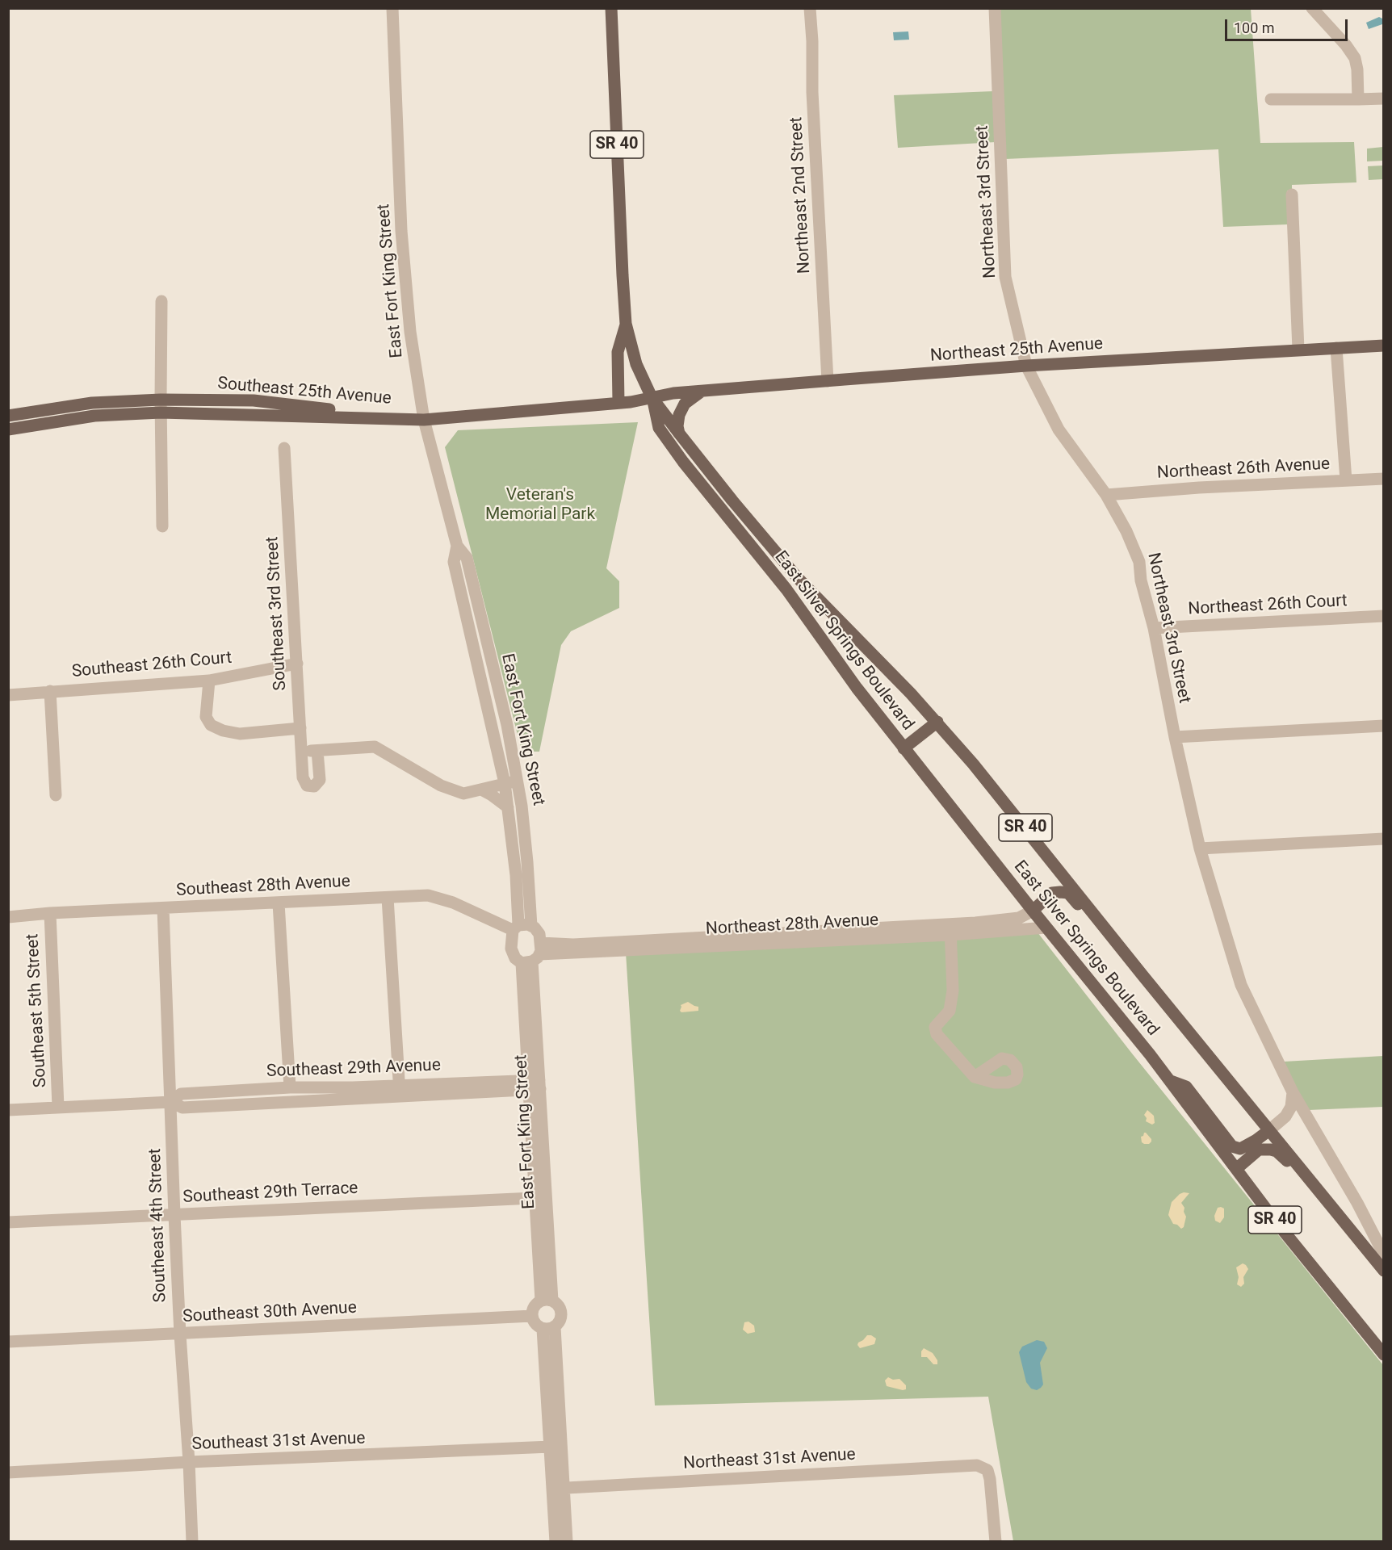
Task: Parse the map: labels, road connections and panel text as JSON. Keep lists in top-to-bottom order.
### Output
{
  "streets": {
    "main road": [
      "SR 40",
      "Northeast 25th Avenue",
      "Southeast 25th Avenue",
      "East Silver Springs Boulevard"
    ],
    "street": [
      "Northeast 2nd Street",
      "Northeast 3rd Street",
      "East Fort King Street",
      "Northeast 26th Avenue",
      "Northeast 26th Court",
      "Southeast 3rd Street",
      "Southeast 26th Court",
      "Southeast 28th Avenue",
      "Northeast 28th Avenue",
      "Southeast 5th Street",
      "Southeast 29th Avenue",
      "Southeast 29th Terrace",
      "Southeast 4th Street",
      "Southeast 30th Avenue",
      "Southeast 31st Avenue",
      "Northeast 31st Avenue"
    ]
  },
  "crossings": [
    ["Northeast 2nd Street", "Northeast 25th Avenue"],
    ["Northeast 3rd Street", "Northeast 25th Avenue"],
    ["Northeast 3rd Street", "Northeast 26th Avenue"],
    ["Northeast 3rd Street", "Northeast 26th Court"],
    ["East Fort King Street", "Southeast 25th Avenue"],
    ["East Fort King Street", "Southeast 28th Avenue"],
    ["East Fort King Street", "Northeast 28th Avenue"],
    ["East Fort King Street", "Southeast 29th Avenue"],
    ["East Fort King Street", "Southeast 29th Terrace"],
    ["East Fort King Street", "Southeast 30th Avenue"],
    ["East Fort King Street", "Southeast 31st Avenue"],
    ["East Fort King Street", "Northeast 31st Avenue"],
    ["Northeast 25th Avenue", "Southeast 25th Avenue"],
    ["Northeast 25th Avenue", "East Silver Springs Boulevard"],
    ["Southeast 25th Avenue", "East Silver Springs Boulevard"],
    ["Southeast 3rd Street", "Southeast 26th Court"],
    ["East Silver Springs Boulevard", "Northeast 28th Avenue"],
    ["Southeast 28th Avenue", "Northeast 28th Avenue"],
    ["Southeast 28th Avenue", "Southeast 5th Street"],
    ["Southeast 28th Avenue", "Southeast 4th Street"],
    ["Southeast 5th Street", "Southeast 29th Avenue"],
    ["Southeast 29th Avenue", "Southeast 4th Street"],
    ["Southeast 29th Terrace", "Southeast 4th Street"],
    ["Southeast 4th Street", "Southeast 30th Avenue"],
    ["Southeast 4th Street", "Southeast 31st Avenue"]
  ],
  "parks": ["Veteran's Memorial Park"],
  "scale_bar": "100 m"
}
